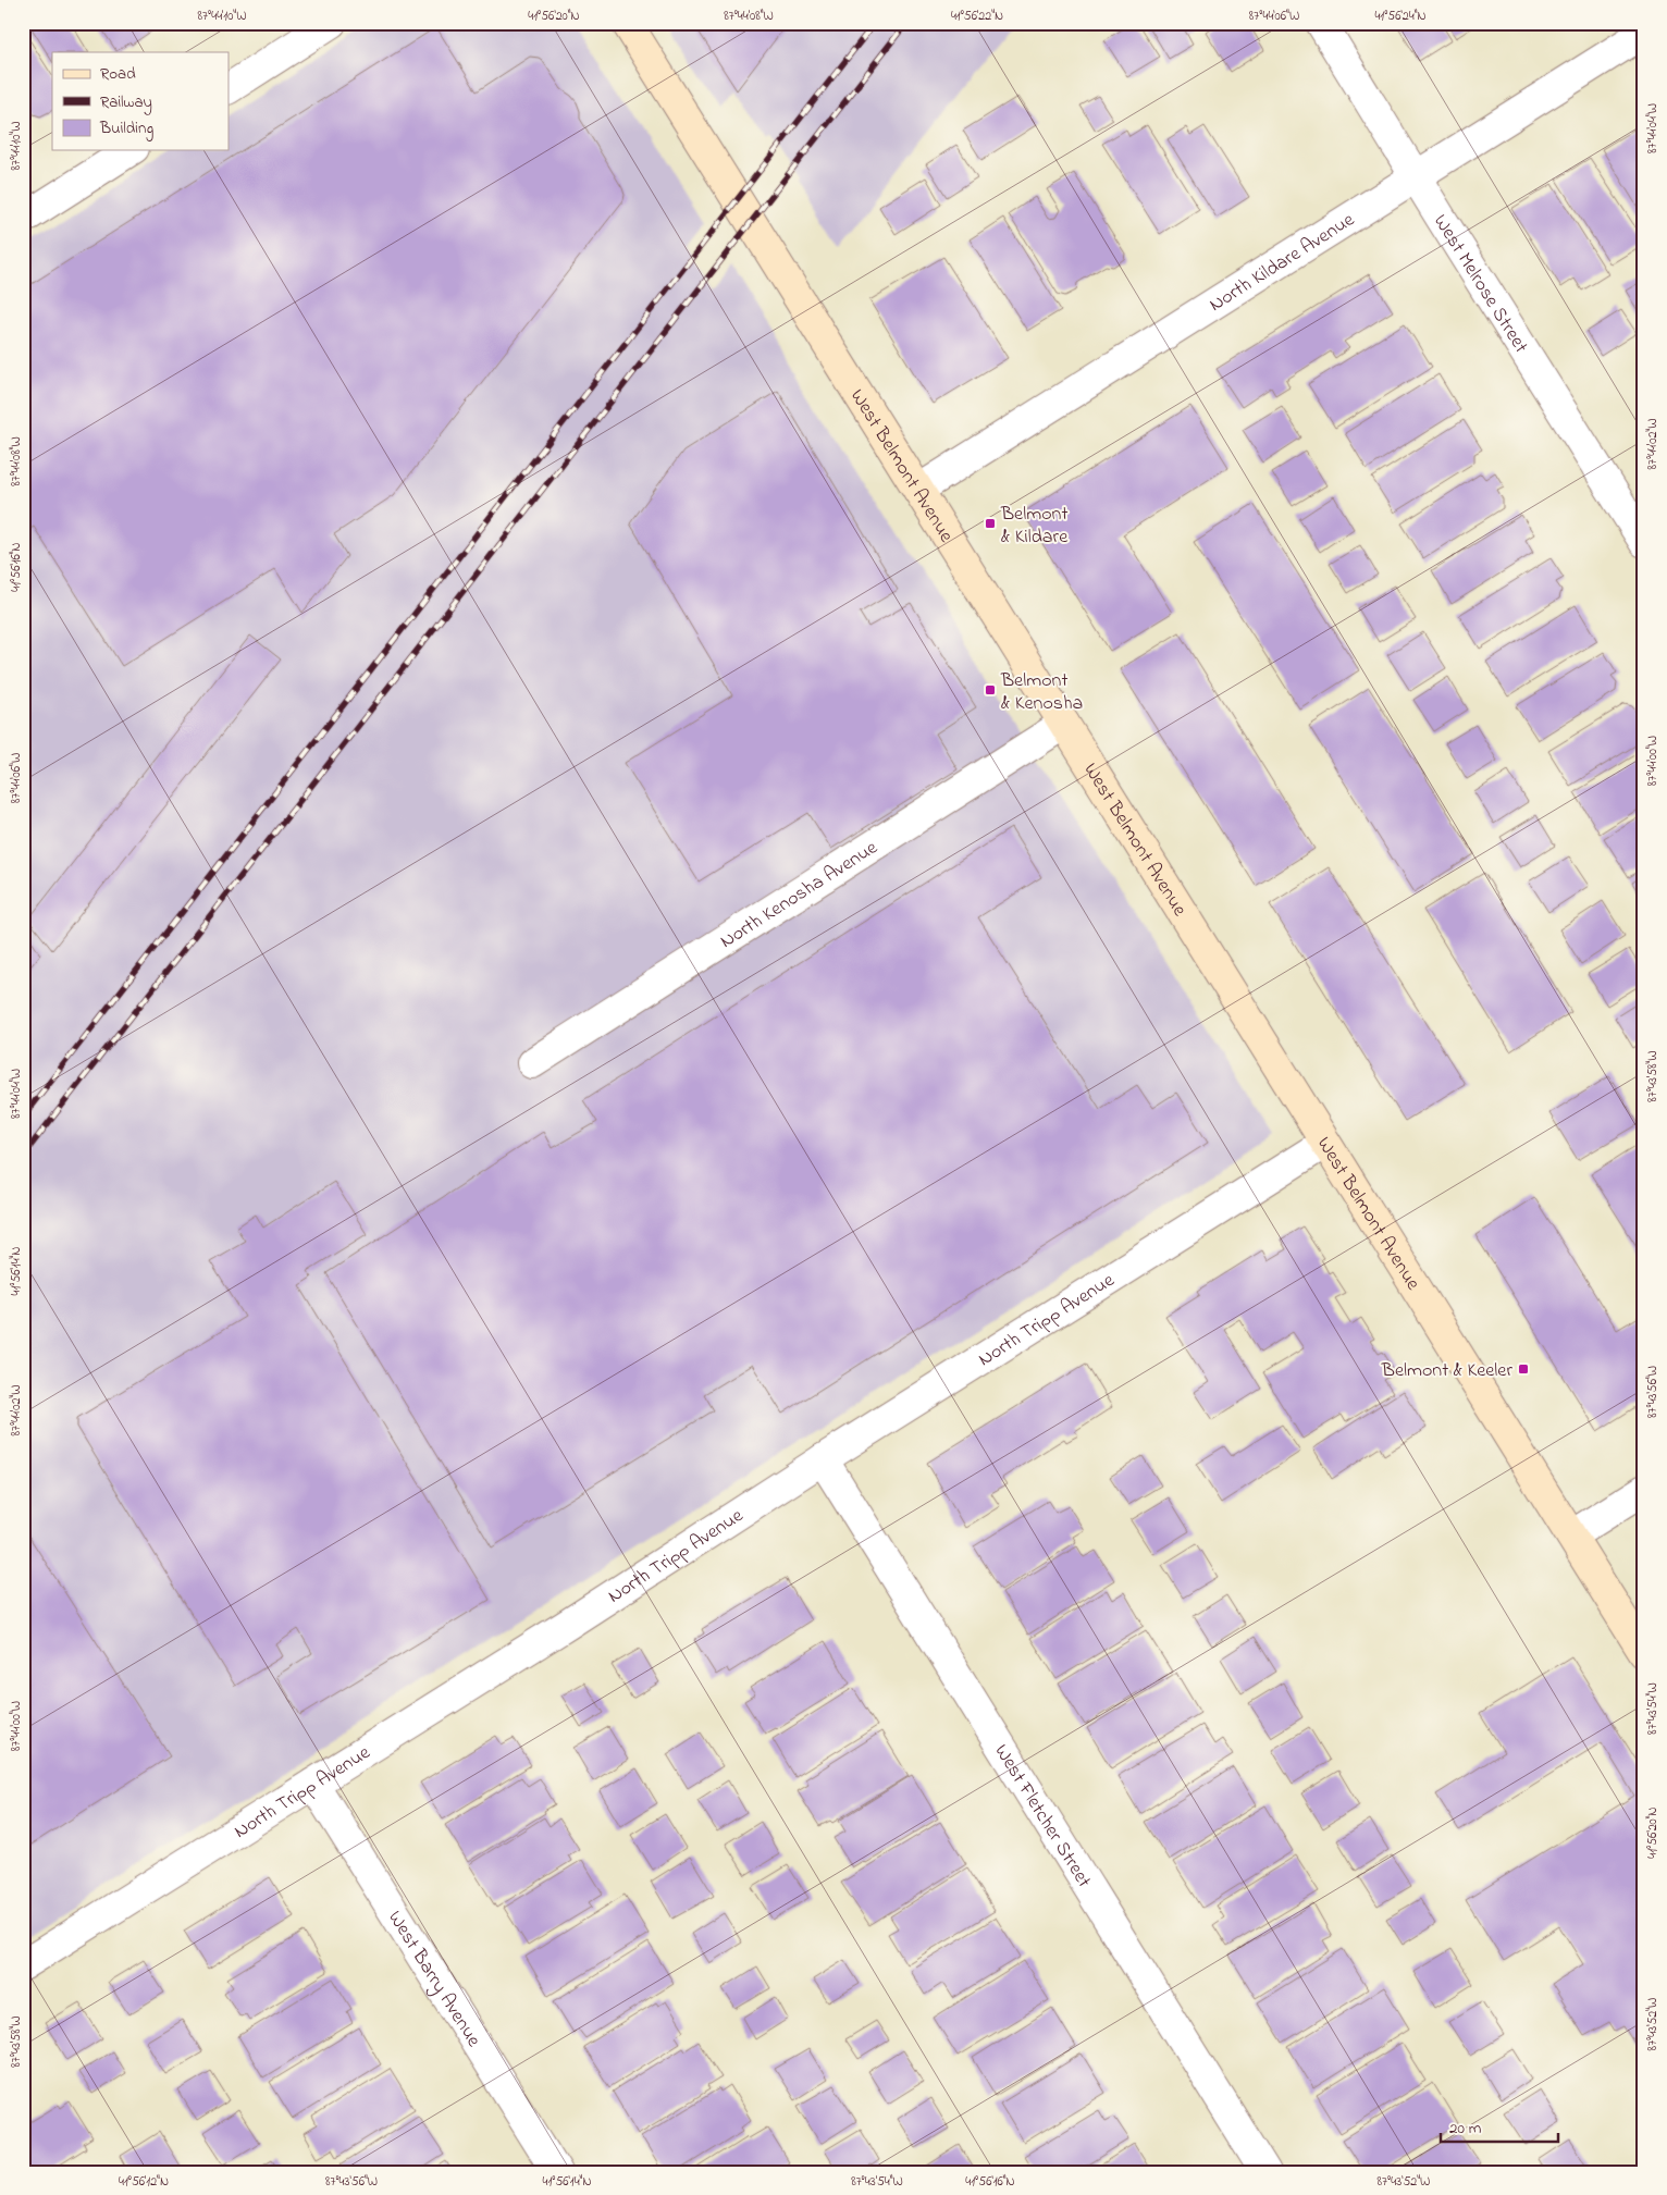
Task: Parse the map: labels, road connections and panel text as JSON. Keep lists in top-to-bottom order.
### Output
{
  "streets": {
    "main road": ["West Belmont Avenue"],
    "street": [
      "North Kildare Avenue",
      "West Melrose Street",
      "North Kenosha Avenue",
      "North Tripp Avenue",
      "West Fletcher Street",
      "West Barry Avenue"
    ]
  },
  "crossings": [
    ["North Kildare Avenue", "West Melrose Street"],
    ["North Kildare Avenue", "West Belmont Avenue"],
    ["West Belmont Avenue", "North Kenosha Avenue"],
    ["West Belmont Avenue", "North Tripp Avenue"],
    ["North Tripp Avenue", "West Fletcher Street"],
    ["North Tripp Avenue", "West Barry Avenue"]
  ],
  "places": {
    "transit": ["Belmont & Kildare", "Belmont & Kenosha", "Belmont & Keeler"]
  },
  "legend": ["Road", "Railway", "Building"],
  "scale_bar": "20 m",
  "coordinates": [
    "87°44'10\"W",
    "41°56'20\"N",
    "87°44'08\"W",
    "41°56'22\"N",
    "87°44'06\"W",
    "41°56'24\"N",
    "87°44'04\"W",
    "87°44'02\"W",
    "41°56'16\"N",
    "87°44'00\"W",
    "87°43'58\"W",
    "41°56'14\"N",
    "87°43'56\"W",
    "87°43'54\"W",
    "87°43'52\"W",
    "41°56'12\"N"
  ]
}
